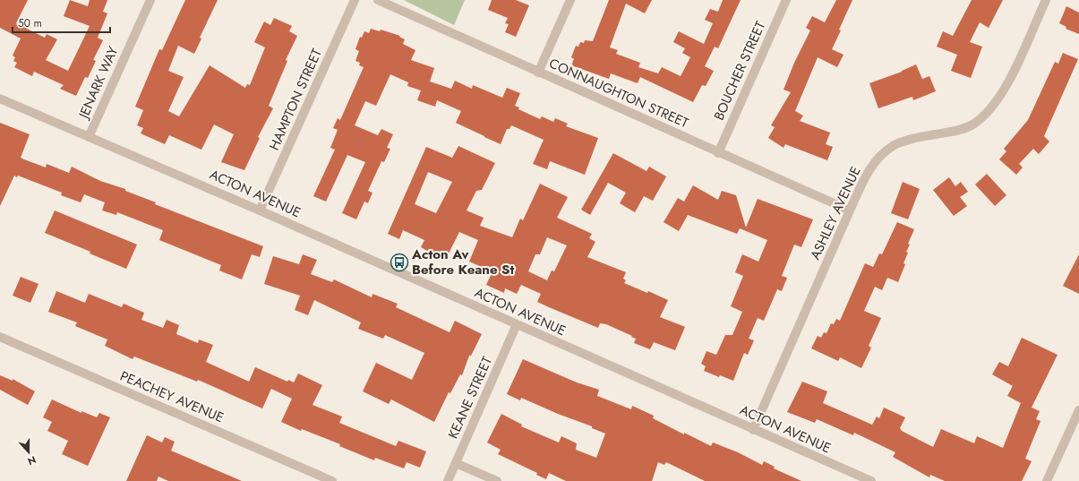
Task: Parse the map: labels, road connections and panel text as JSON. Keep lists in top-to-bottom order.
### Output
{
  "streets": {
    "street": [
      "BOUCHER STREET",
      "JENARK WAY",
      "CONNAUGHTON STREET",
      "HAMPTON STREET",
      "ACTON AVENUE",
      "ASHLEY AVENUE",
      "PEACHEY AVENUE",
      "KEANE STREET"
    ]
  },
  "crossings": [
    ["BOUCHER STREET", "CONNAUGHTON STREET"],
    ["JENARK WAY", "ACTON AVENUE"],
    ["CONNAUGHTON STREET", "ASHLEY AVENUE"],
    ["HAMPTON STREET", "ACTON AVENUE"],
    ["ACTON AVENUE", "ASHLEY AVENUE"],
    ["ACTON AVENUE", "KEANE STREET"]
  ],
  "places": {
    "bus stop": ["Acton Av Before Keane St"]
  },
  "scale_bar": "50 m",
  "north": "bottom"
}
